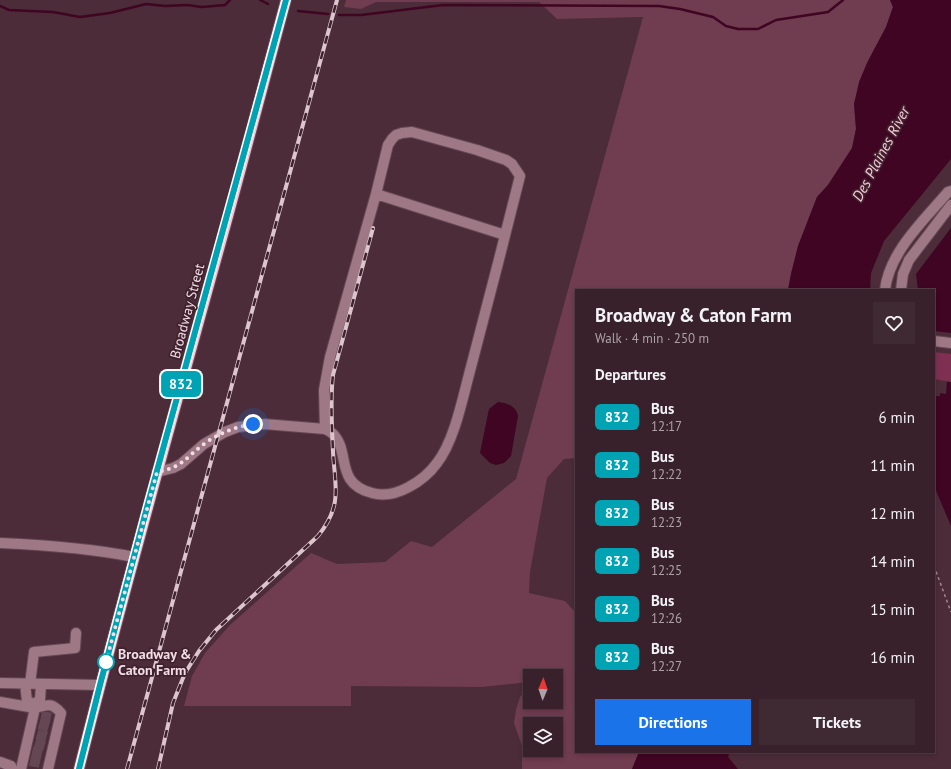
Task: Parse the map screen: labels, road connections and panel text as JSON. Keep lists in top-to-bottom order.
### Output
{
  "streets": {
    "main road": ["Broadway Street"]
  },
  "water": ["Des Plaines River"],
  "places": ["Broadway & Caton Farm"],
  "lines": ["bus line 832"],
  "north": "top",
  "page": {
    "on_map": "832",
    "heading": [
      ["Broadway & Caton Farm", "Walk · 4 min · 250 m"],
      "Departures"
    ],
    "list": [
      {
        "mark": "832",
        "name": "Bus",
        "note": "12:17",
        "value": "6 min"
      },
      {
        "mark": "832",
        "name": "Bus",
        "note": "12:22",
        "value": "11 min"
      },
      {
        "mark": "832",
        "name": "Bus",
        "note": "12:23",
        "value": "12 min"
      },
      {
        "mark": "832",
        "name": "Bus",
        "note": "12:25",
        "value": "14 min"
      },
      {
        "mark": "832",
        "name": "Bus",
        "note": "12:26",
        "value": "15 min"
      },
      {
        "mark": "832",
        "name": "Bus",
        "note": "12:27",
        "value": "16 min"
      }
    ],
    "buttons": ["Directions", "Tickets"]
  }
}
